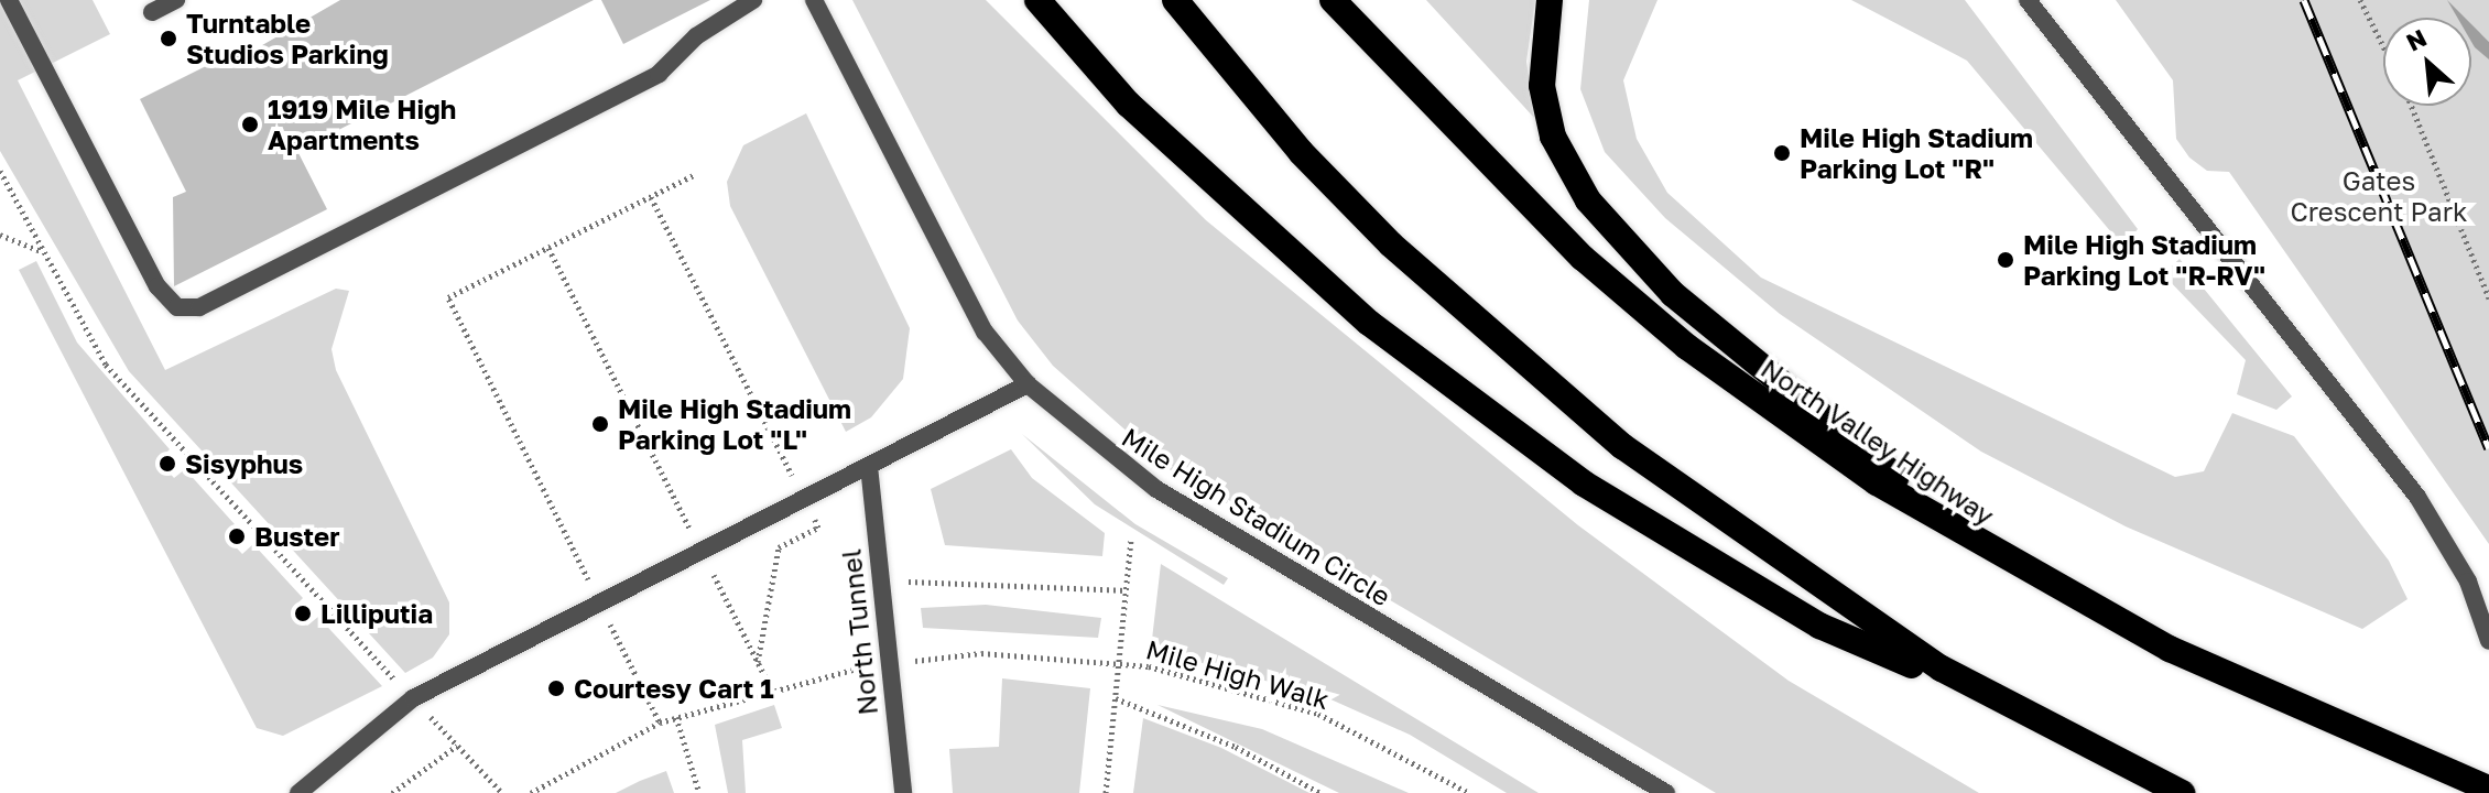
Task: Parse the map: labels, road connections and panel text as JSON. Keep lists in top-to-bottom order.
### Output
{
  "streets": {
    "highway": ["North Valley Highway"],
    "street": ["Mile High Stadium Circle", "North Tunnel"],
    "path": ["Mile High Walk"]
  },
  "crossings": [
    ["North Tunnel", "Mile High Walk"]
  ],
  "parks": ["Gates Crescent Park"],
  "places": [
    "Turntable Studios Parking",
    "1919 Mile High Apartments",
    "Mile High Stadium Parking Lot \"R\"",
    "Mile High Stadium Parking Lot \"R-RV\"",
    "Mile High Stadium Parking Lot \"L\"",
    "Sisyphus",
    "Buster",
    "Lilliputia",
    "Courtesy Cart 1"
  ],
  "north": "top left"
}
